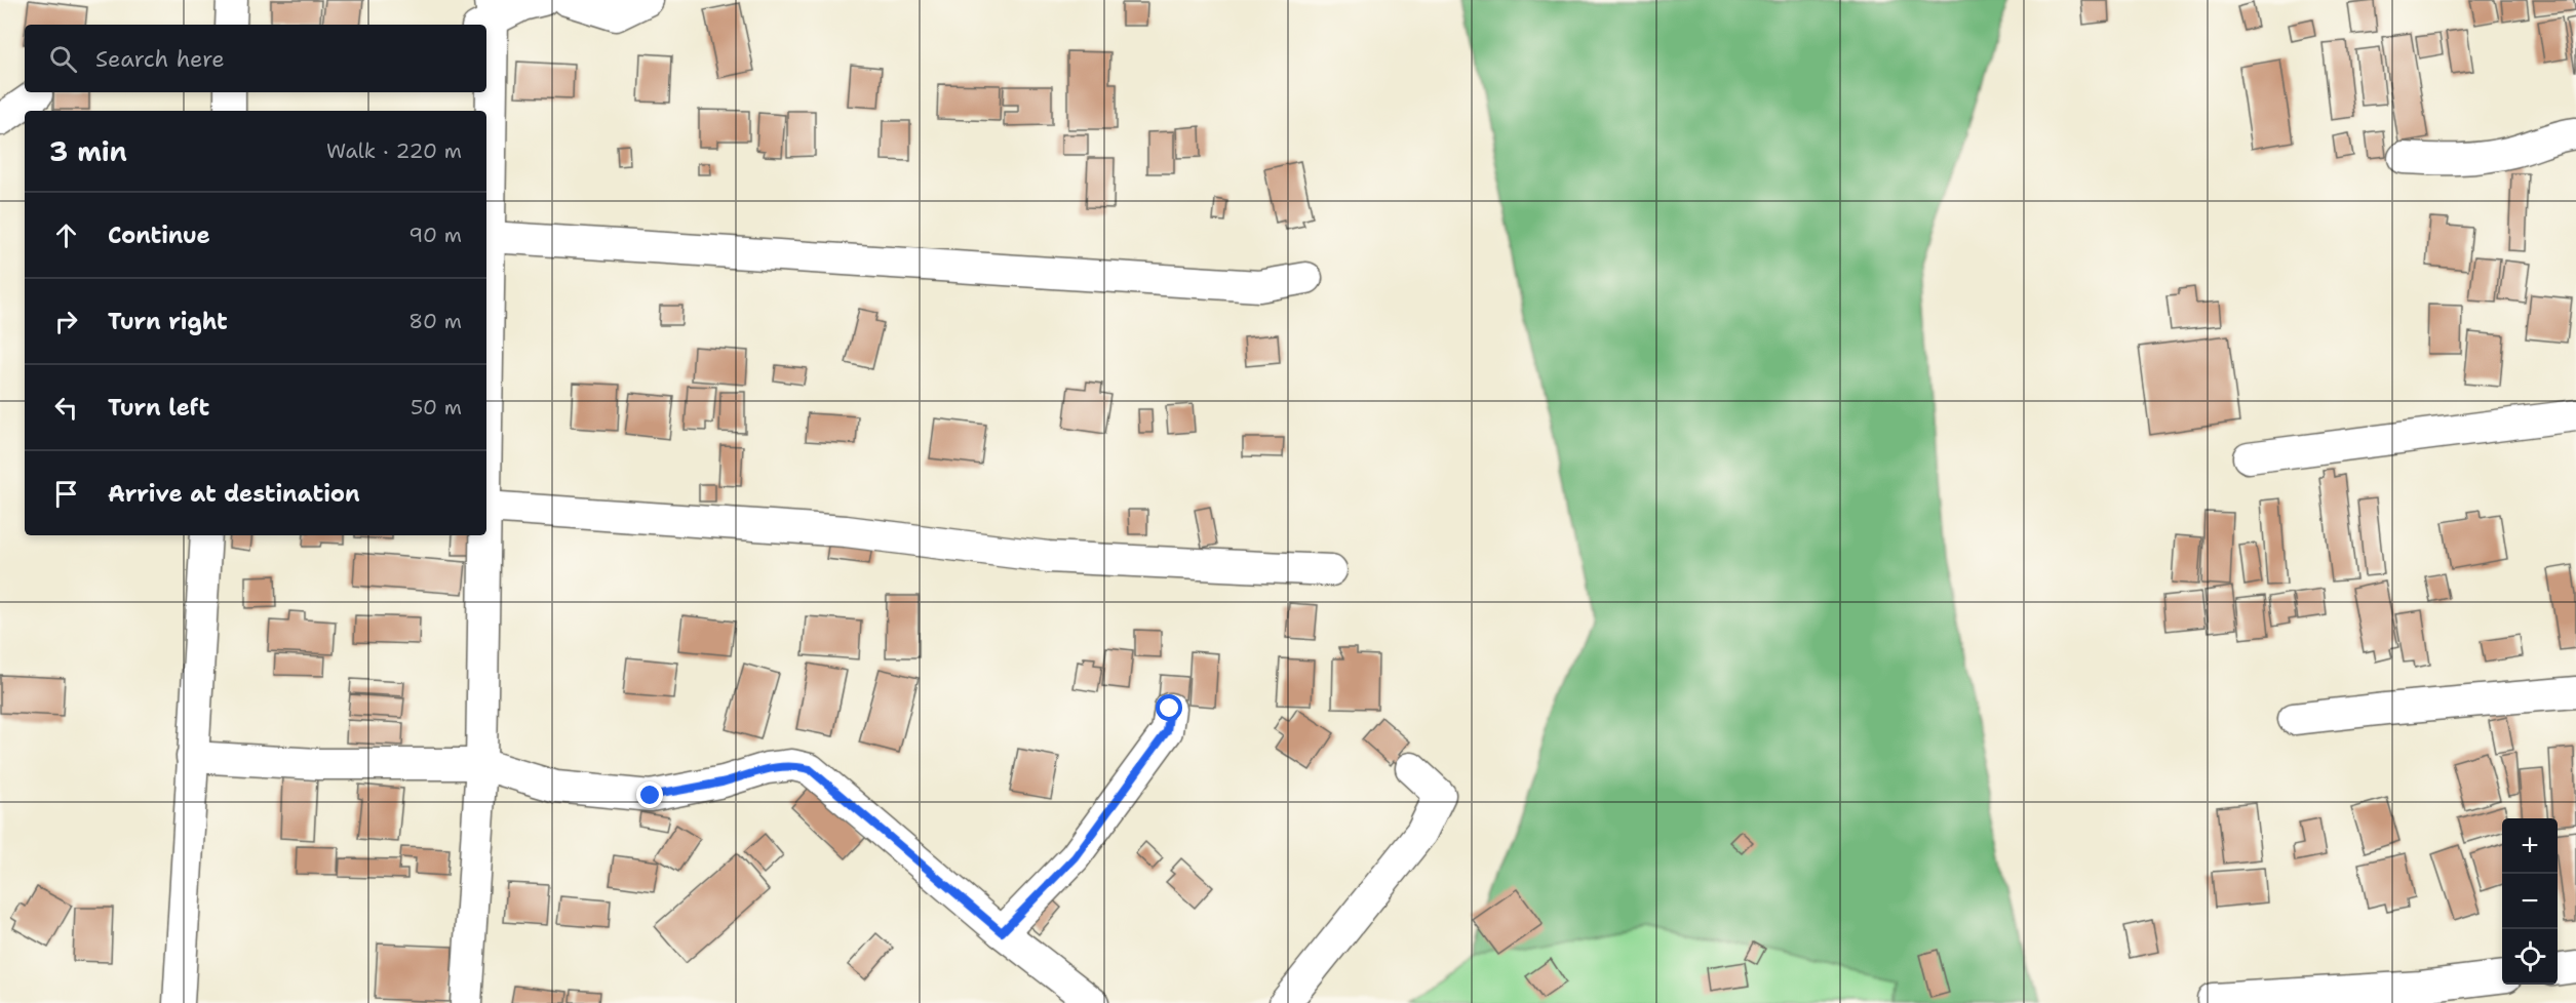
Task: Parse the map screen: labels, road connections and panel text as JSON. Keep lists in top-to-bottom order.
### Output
{
  "page": {
    "search": "Search here",
    "heading": ["3 min", "Walk · 220 m"],
    "list": [
      ["Continue", "90 m"],
      ["Turn right", "80 m"],
      ["Turn left", "50 m"],
      "Arrive at destination"
    ],
    "map_buttons": ["+", "−"]
  }
}
